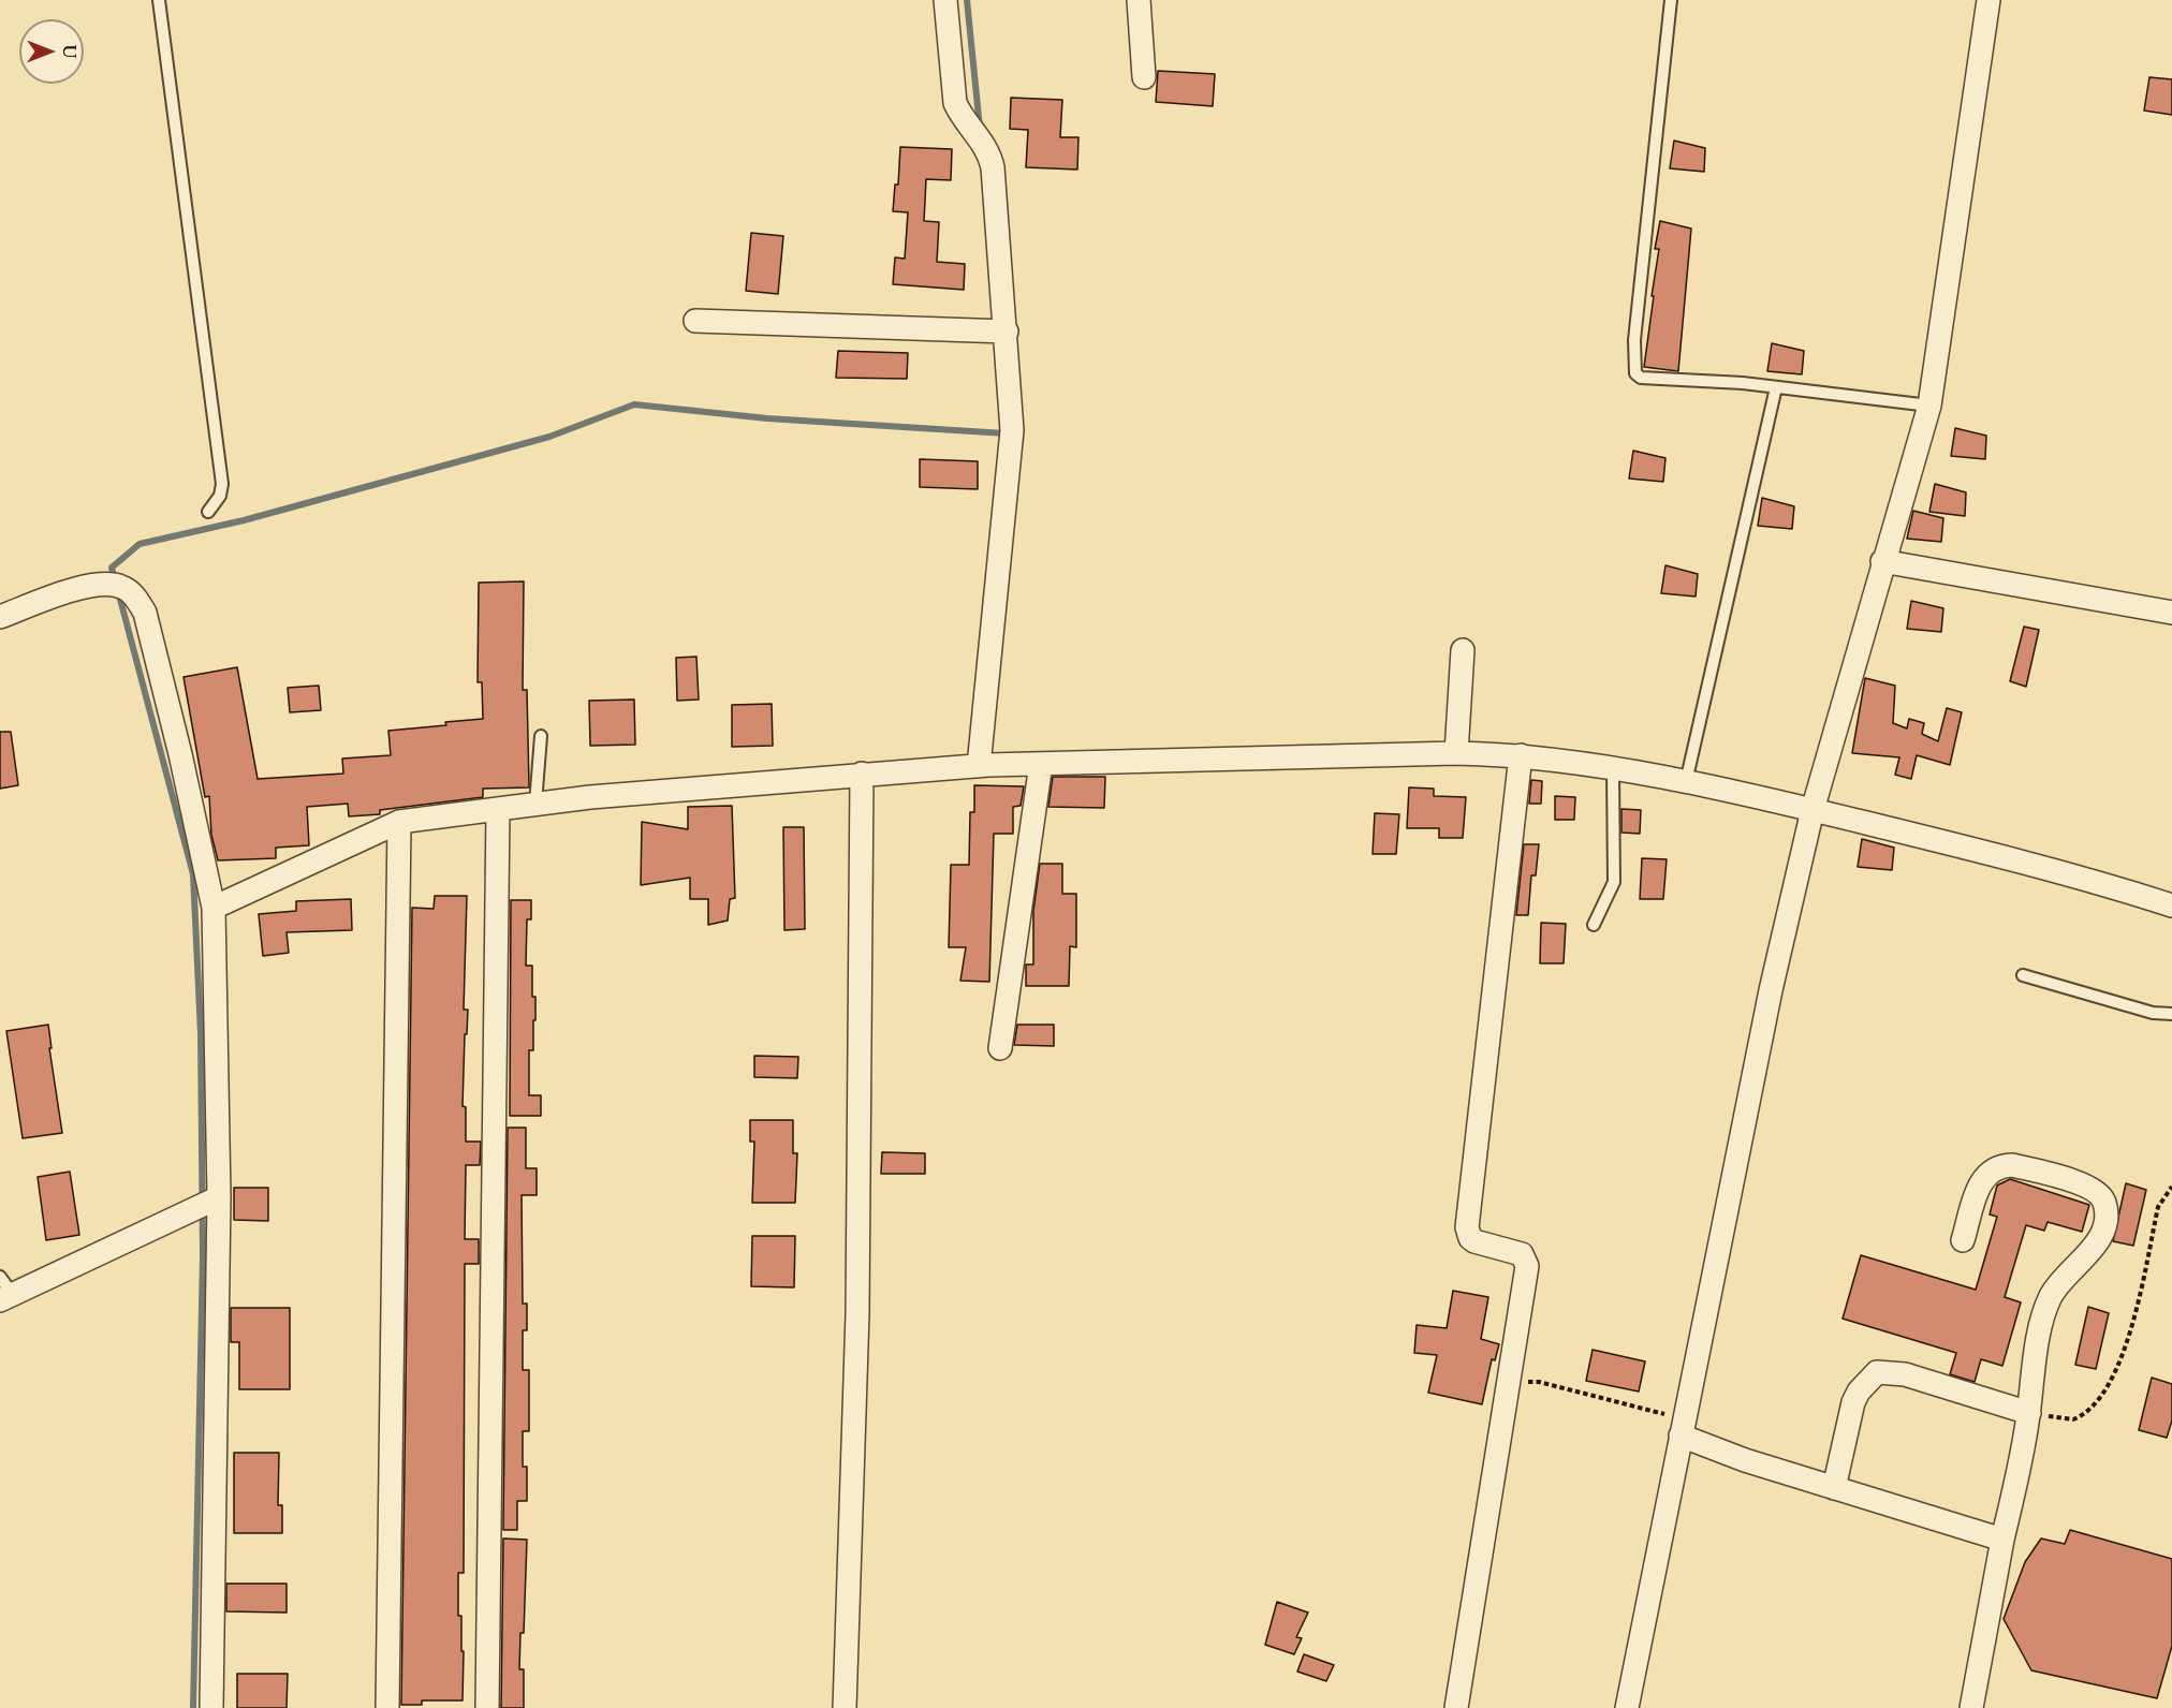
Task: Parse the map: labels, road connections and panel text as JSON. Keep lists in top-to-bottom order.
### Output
{
  "north": "right"
}
